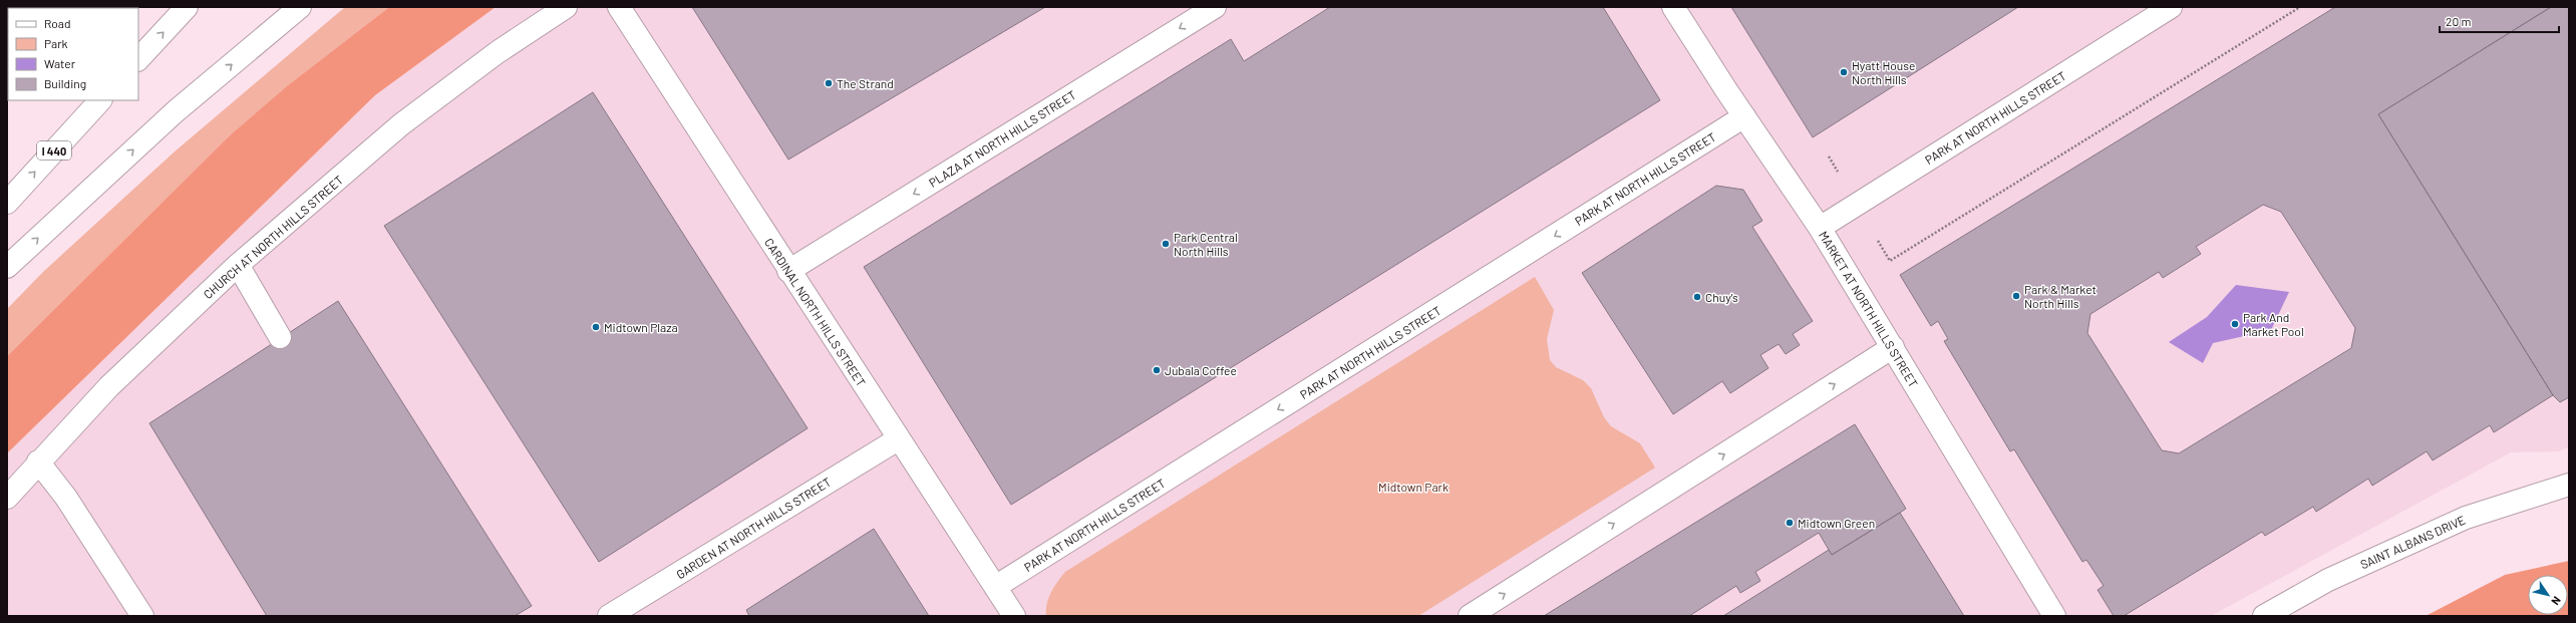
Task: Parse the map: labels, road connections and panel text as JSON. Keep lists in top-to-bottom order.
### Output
{
  "streets": {
    "main road": [
      "PARK AT NORTH HILLS STREET",
      "PLAZA AT NORTH HILLS STREET",
      "I 440",
      "CHURCH AT NORTH HILLS STREET",
      "MARKET AT NORTH HILLS STREET",
      "CARDINAL NORTH HILLS STREET",
      "GARDEN AT NORTH HILLS STREET",
      "SAINT ALBANS DRIVE"
    ]
  },
  "crossings": [
    ["PARK AT NORTH HILLS STREET", "MARKET AT NORTH HILLS STREET"],
    ["PARK AT NORTH HILLS STREET", "CARDINAL NORTH HILLS STREET"],
    ["PLAZA AT NORTH HILLS STREET", "CARDINAL NORTH HILLS STREET"],
    ["CARDINAL NORTH HILLS STREET", "GARDEN AT NORTH HILLS STREET"]
  ],
  "one_way": ["PARK AT NORTH HILLS STREET", "PLAZA AT NORTH HILLS STREET"],
  "parks": ["Midtown Park"],
  "places": [
    "Hyatt House North Hills",
    "The Strand",
    "Park Central North Hills",
    "Park & Market North Hills",
    "Chuy's",
    "Park And Market Pool",
    "Midtown Plaza",
    "Jubala Coffee",
    "Midtown Green"
  ],
  "legend": [
    "Road",
    "Park",
    "Water",
    "Building"
  ],
  "scale_bar": "20 m",
  "north": "bottom right"
}
